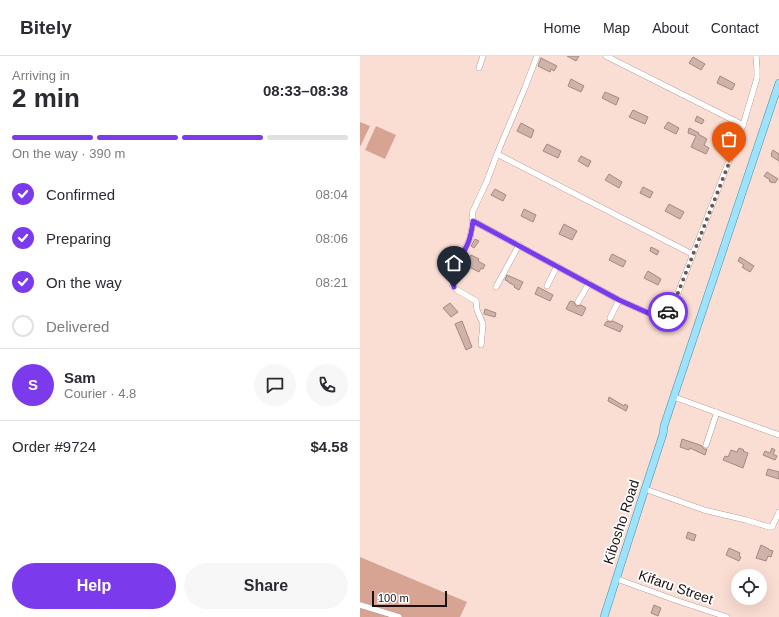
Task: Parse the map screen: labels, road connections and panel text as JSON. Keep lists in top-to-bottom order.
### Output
{
  "streets": {
    "main road": ["Kibosho Road"],
    "street": ["Kifaru Street"]
  },
  "crossings": [
    ["Kibosho Road", "Kifaru Street"]
  ],
  "scale_bar": "100 m",
  "page": {
    "header": "Bitely",
    "nav": [
      "Home",
      "Map",
      "About",
      "Contact"
    ],
    "heading": ["2 min", "Arriving in", "08:33–08:38"],
    "panel": [
      "Sam",
      "Courier · 4.8",
      "Order #9724",
      "$4.58"
    ],
    "bar": "On the way · 390 m",
    "list": [
      ["Confirmed", "08:04"],
      ["Preparing", "08:06"],
      ["On the way", "08:21"],
      "Delivered"
    ],
    "round": "S",
    "buttons": ["Help", "Share"],
    "scale": "100 m"
  }
}
